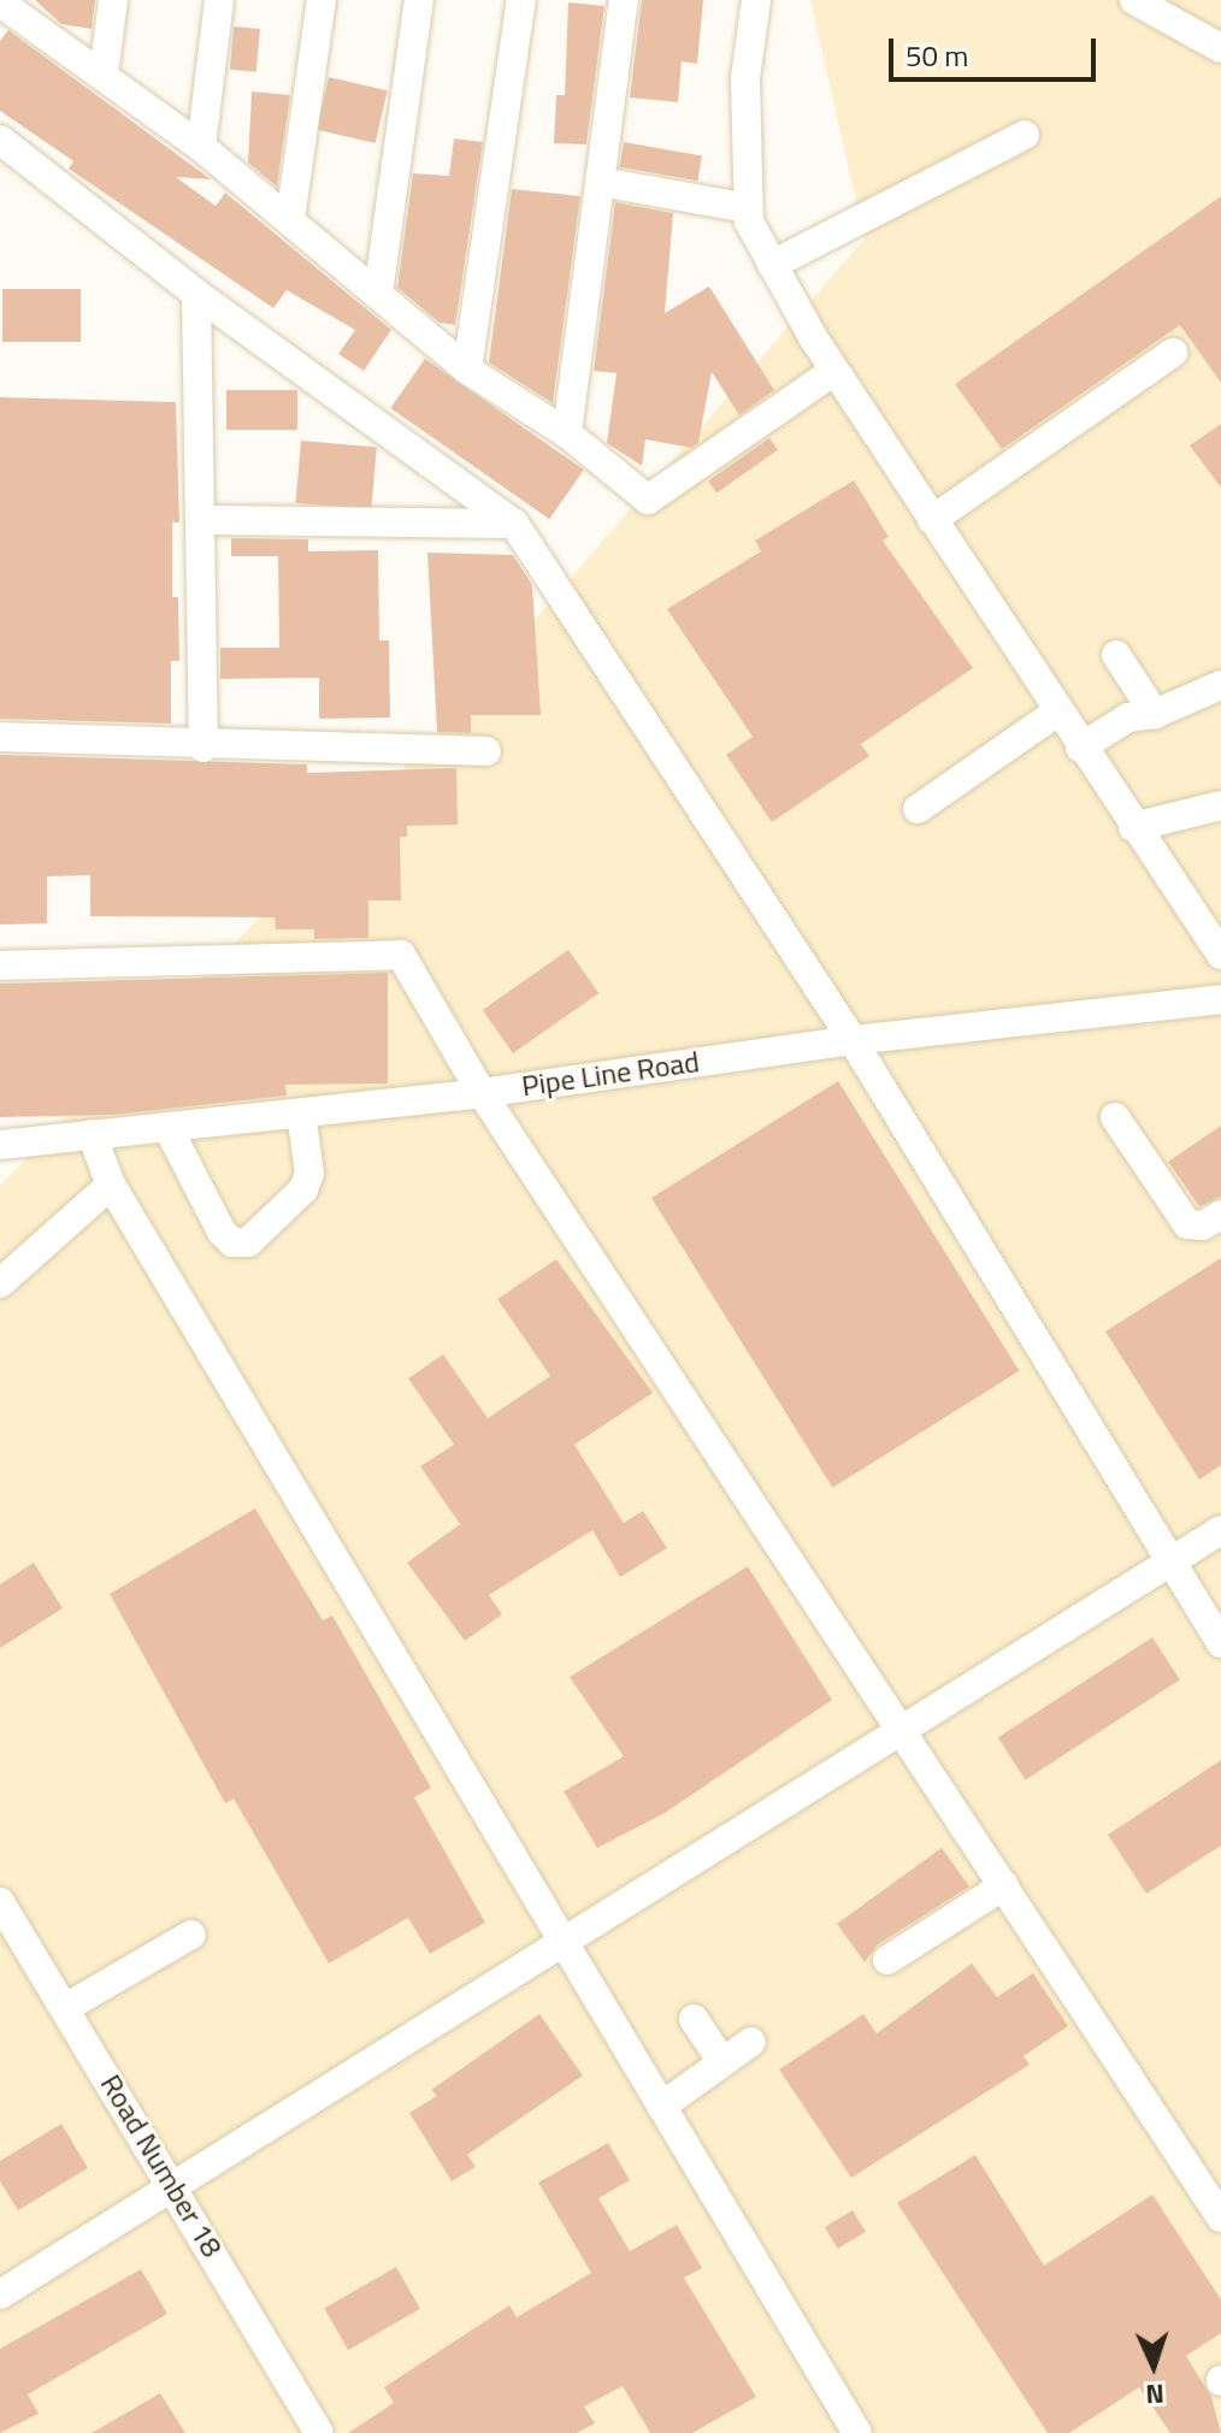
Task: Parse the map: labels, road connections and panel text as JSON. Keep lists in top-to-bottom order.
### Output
{
  "streets": {
    "street": ["Pipe Line Road", "Road Number 18"]
  },
  "scale_bar": "50 m",
  "north": "bottom"
}
